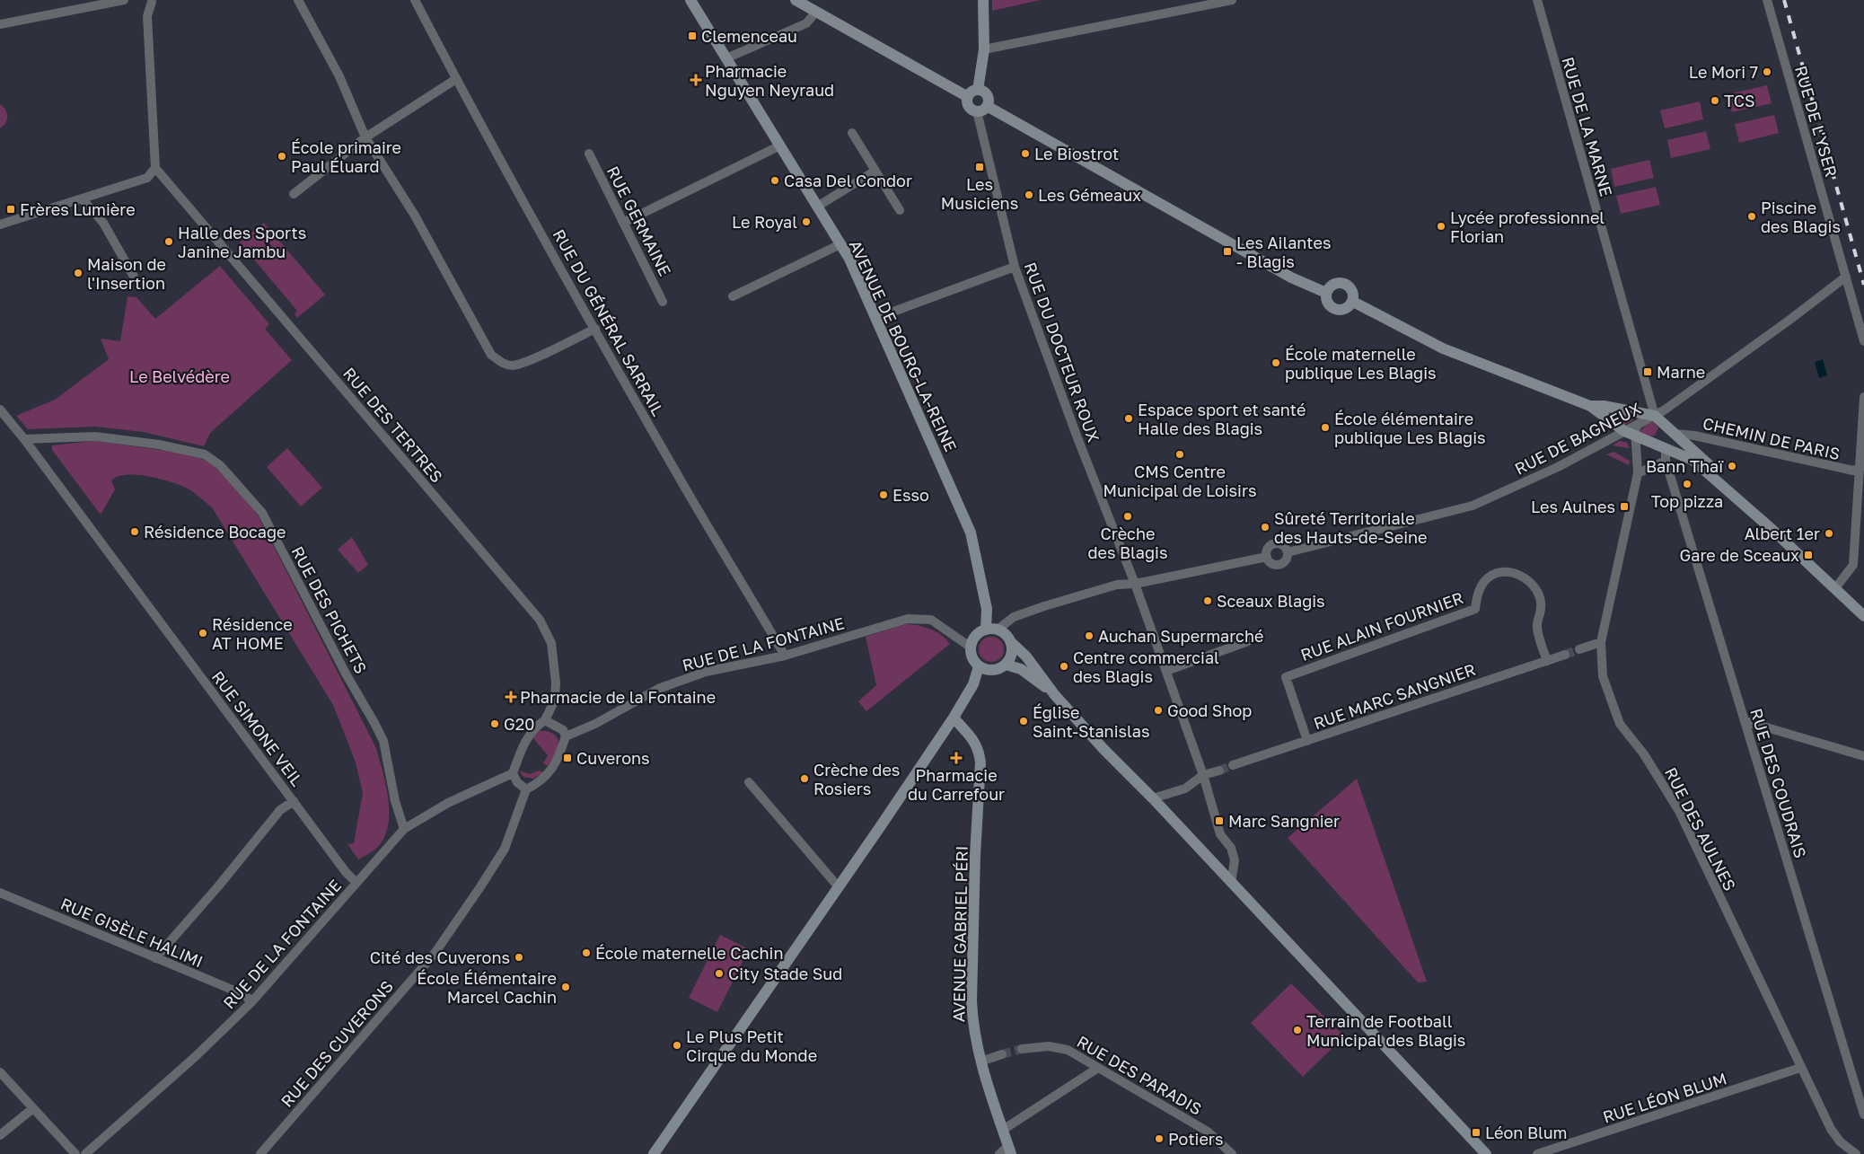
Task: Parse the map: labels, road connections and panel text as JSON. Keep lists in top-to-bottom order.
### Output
{
  "streets": {
    "main road": ["AVENUE DE BOURG-LA-REINE", "AVENUE GABRIEL PÉRI"],
    "street": [
      "RUE DE L'YSER",
      "RUE DE LA MARNE",
      "RUE GERMAINE",
      "RUE DU GÉNÉRAL SARRAIL",
      "RUE DU DOCTEUR ROUX",
      "RUE DES TERTRES",
      "RUE DE BAGNEUX",
      "CHEMIN DE PARIS",
      "RUE DES PICHETS",
      "RUE ALAIN FOURNIER",
      "RUE DE LA FONTAINE",
      "RUE MARC SANGNIER",
      "RUE SIMONE VEIL",
      "RUE DES COUDRAIS",
      "RUE DES AULNES",
      "RUE GISÈLE HALIMI",
      "RUE DES CUVERONS",
      "RUE DES PARADIS",
      "RUE LÉON BLUM"
    ]
  },
  "crossings": [
    ["RUE DE L'YSER", "RUE DE BAGNEUX"],
    ["RUE DE LA MARNE", "RUE DE BAGNEUX"],
    ["RUE DU GÉNÉRAL SARRAIL", "RUE DE LA FONTAINE"],
    ["AVENUE DE BOURG-LA-REINE", "RUE DE BAGNEUX"],
    ["AVENUE DE BOURG-LA-REINE", "RUE DE LA FONTAINE"],
    ["RUE DU DOCTEUR ROUX", "RUE DE BAGNEUX"],
    ["RUE DES TERTRES", "RUE DE LA FONTAINE"],
    ["RUE DE BAGNEUX", "RUE DE LA FONTAINE"],
    ["RUE DE BAGNEUX", "RUE DES AULNES"],
    ["RUE DES PICHETS", "RUE DE LA FONTAINE"],
    ["RUE DES PICHETS", "RUE SIMONE VEIL"],
    ["RUE ALAIN FOURNIER", "RUE MARC SANGNIER"],
    ["RUE DE LA FONTAINE", "RUE SIMONE VEIL"],
    ["RUE DE LA FONTAINE", "RUE GISÈLE HALIMI"],
    ["RUE DES AULNES", "RUE LÉON BLUM"]
  ],
  "parks": ["Le Belvédère"],
  "places": {
    "transit": [
      "Clemenceau",
      "Les Musiciens",
      "Frères Lumière",
      "Les Ailantes - Blagis",
      "Marne",
      "Les Aulnes",
      "Gare de Sceaux",
      "Cuverons",
      "Marc Sangnier",
      "Léon Blum"
    ],
    "other": [
      "Le Mori 7",
      "TCS",
      "Le Biostrot",
      "École primaire Paul Éluard",
      "Casa Del Condor",
      "Les Gémeaux",
      "Piscine des Blagis",
      "Le Royal",
      "Lycée professionnel Florian",
      "Halle des Sports Janine Jambu",
      "Maison de l'Insertion",
      "École maternelle publique Les Blagis",
      "Espace sport et santé Halle des Blagis",
      "École élémentaire publique Les Blagis",
      "CMS Centre Municipal de Loisirs",
      "Bann Thaï",
      "Top pizza",
      "Esso",
      "Crèche des Blagis",
      "Sûreté Territoriale des Hauts-de-Seine",
      "Résidence Bocage",
      "Albert 1er",
      "Sceaux Blagis",
      "Résidence AT HOME",
      "Auchan Supermarché",
      "Centre commercial des Blagis",
      "Good Shop",
      "Église Saint-Stanislas",
      "G20",
      "Crèche des Rosiers",
      "École maternelle Cachin",
      "Cité des Cuverons",
      "City Stade Sud",
      "École Élémentaire Marcel Cachin",
      "Terrain de Football Municipal des Blagis",
      "Le Plus Petit Cirque du Monde",
      "Potiers"
    ],
    "health": ["Pharmacie Nguyen Neyraud", "Pharmacie de la Fontaine", "Pharmacie du Carrefour"]
  }
}
